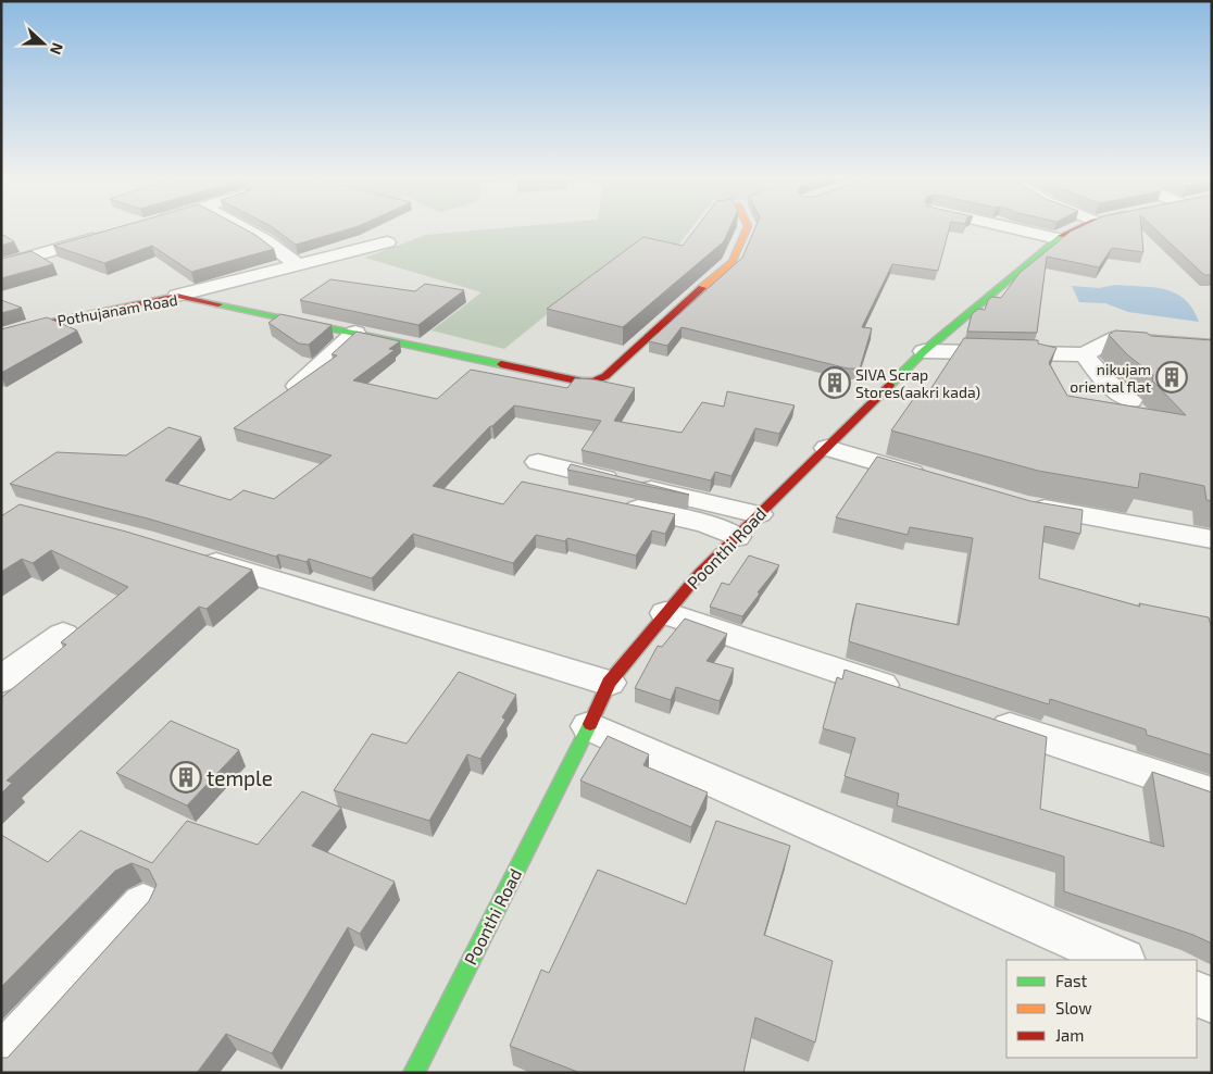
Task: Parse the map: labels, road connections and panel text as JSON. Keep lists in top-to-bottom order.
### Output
{
  "streets": {
    "main road": ["Pothujanam Road", "Poonthi Road"]
  },
  "places": {
    "building": ["nikujam oriental flat", "SIVA Scrap Stores(aakri kada)", "temple"]
  },
  "legend": ["Fast", "Slow", "Jam"],
  "north": "right"
}
